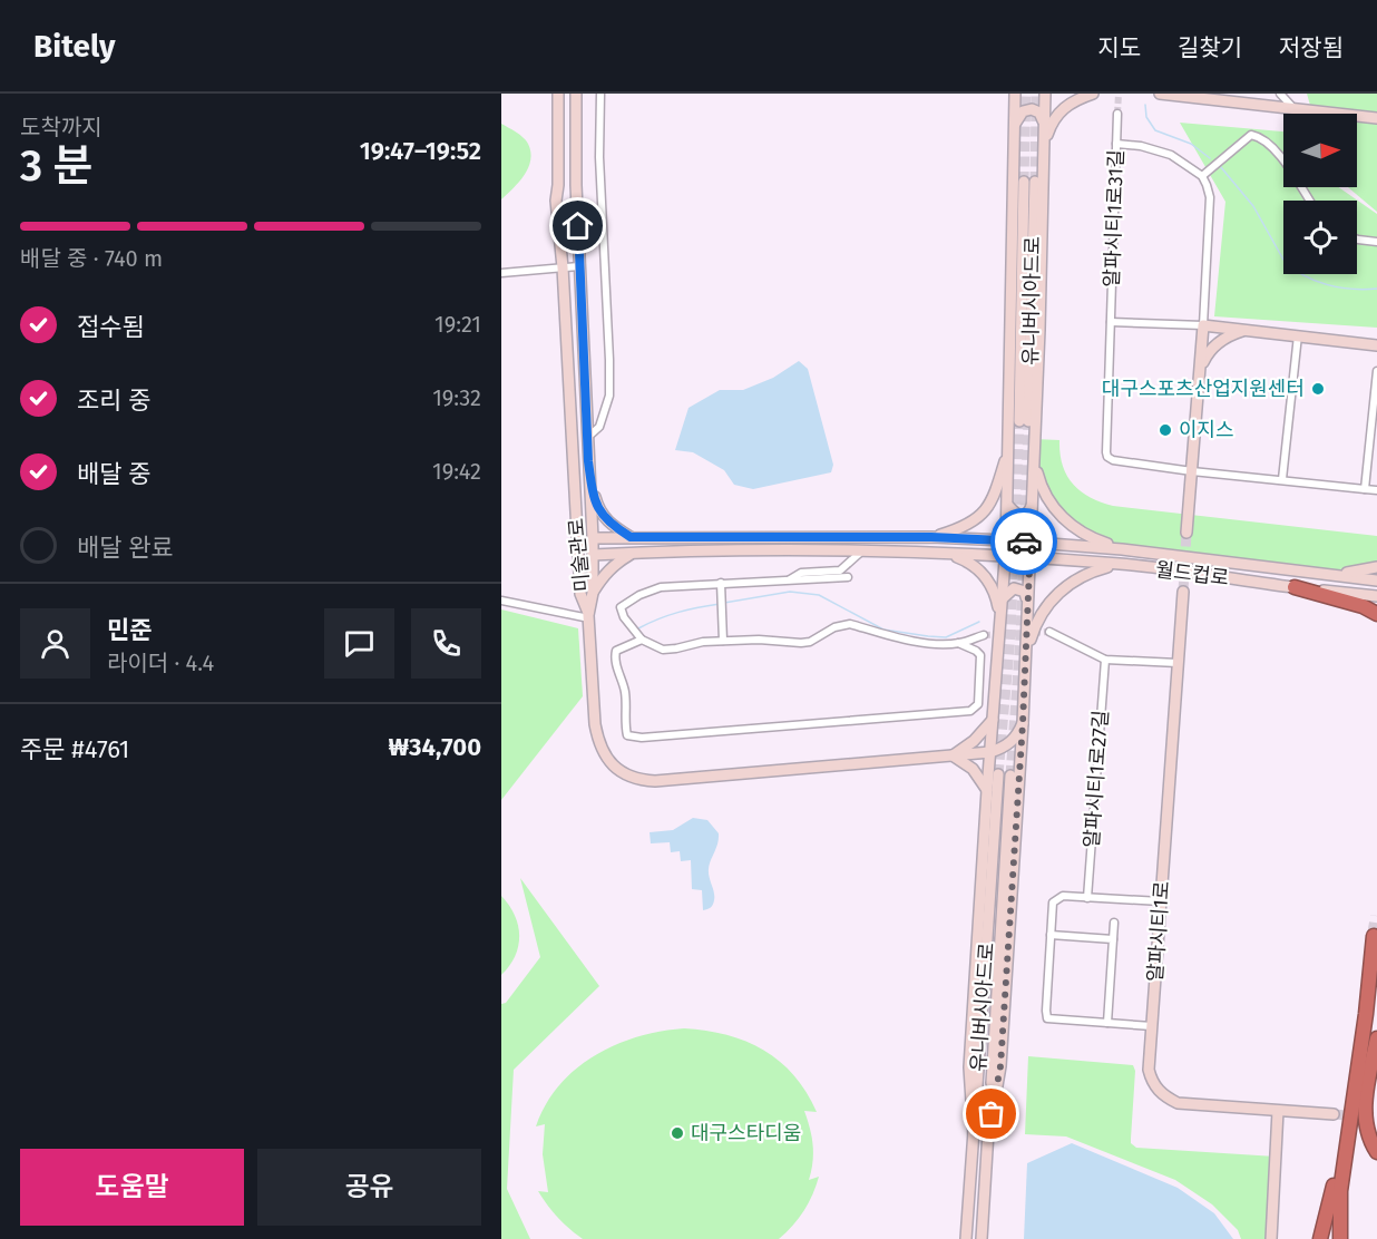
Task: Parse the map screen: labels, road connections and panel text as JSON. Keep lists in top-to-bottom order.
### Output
{
  "streets": {
    "main road": [
      "유니버시아드로",
      "미술관로",
      "월드컵로",
      "알파시티1로"
    ],
    "street": ["알파시티1로31길", "알파시티1로27길"]
  },
  "crossings": [
    ["미술관로", "월드컵로"]
  ],
  "places": ["대구스포츠산업지원센터", "이지스", "대구스타디움"],
  "north": "right",
  "page": {
    "header": "Bitely",
    "nav": ["지도", "길찾기", "저장됨"],
    "heading": ["3 분", "도착까지", "19:47–19:52"],
    "panel": [
      "민준",
      "라이더 · 4.4",
      "주문 #4761",
      "₩34,700"
    ],
    "bar": "배달 중 · 740 m",
    "list": [
      ["접수됨", "19:21"],
      ["조리 중", "19:32"],
      ["배달 중", "19:42"],
      "배달 완료"
    ],
    "buttons": ["도움말", "공유"]
  }
}
